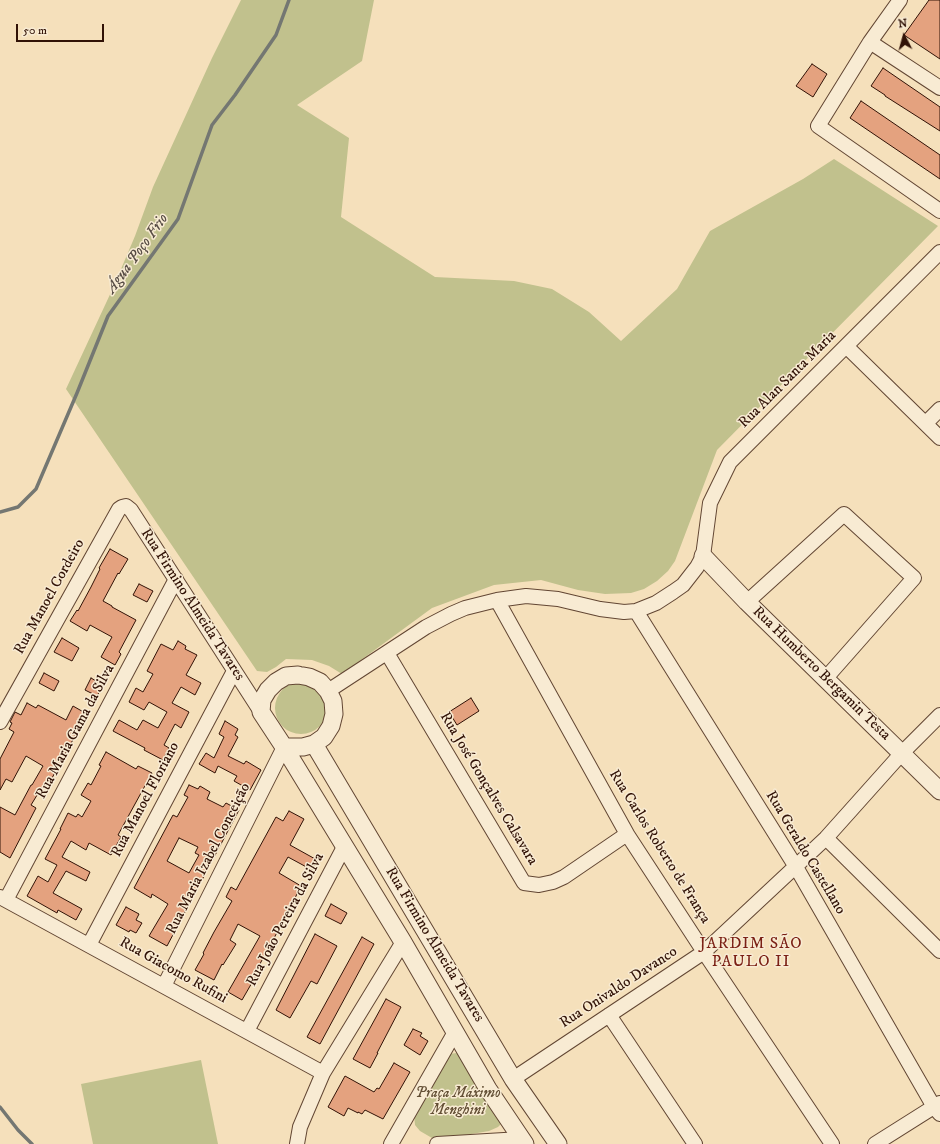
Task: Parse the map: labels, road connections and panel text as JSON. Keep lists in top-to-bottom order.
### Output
{
  "streets": {
    "street": [
      "Rua Alan Santa Maria",
      "Rua Manoel Cordeiro",
      "Rua Firmino Almeida Tavares",
      "Rua Humberto Bergamin Testa",
      "Rua Maria Gama da Silva",
      "Rua José Gonçalves Calsavara",
      "Rua Manoel Floriano",
      "Rua Carlos Roberto de França",
      "Rua Geraldo Castellano",
      "Rua Maria Izabel Conceição",
      "Rua João Pereira da Silva",
      "Rua Giacomo Rufini",
      "Rua Onivaldo Davanco"
    ]
  },
  "crossings": [
    ["Rua Alan Santa Maria", "Rua Humberto Bergamin Testa"],
    ["Rua Manoel Cordeiro", "Rua Firmino Almeida Tavares"],
    ["Rua Firmino Almeida Tavares", "Rua Maria Gama da Silva"],
    ["Rua Firmino Almeida Tavares", "Rua Manoel Floriano"],
    ["Rua Firmino Almeida Tavares", "Rua Maria Izabel Conceição"],
    ["Rua Firmino Almeida Tavares", "Rua João Pereira da Silva"],
    ["Rua Firmino Almeida Tavares", "Rua Onivaldo Davanco"],
    ["Rua Humberto Bergamin Testa", "Rua Onivaldo Davanco"],
    ["Rua Maria Gama da Silva", "Rua Giacomo Rufini"],
    ["Rua José Gonçalves Calsavara", "Rua Carlos Roberto de França"],
    ["Rua Manoel Floriano", "Rua Giacomo Rufini"],
    ["Rua Carlos Roberto de França", "Rua Onivaldo Davanco"],
    ["Rua Geraldo Castellano", "Rua Onivaldo Davanco"],
    ["Rua Maria Izabel Conceição", "Rua Giacomo Rufini"],
    ["Rua João Pereira da Silva", "Rua Giacomo Rufini"]
  ],
  "districts": ["JARDIM SÃO PAULO II"],
  "water": ["Água Poço Frio"],
  "parks": ["Praça Máximo Menghini"],
  "scale_bar": "50 m",
  "north": "top"
}
